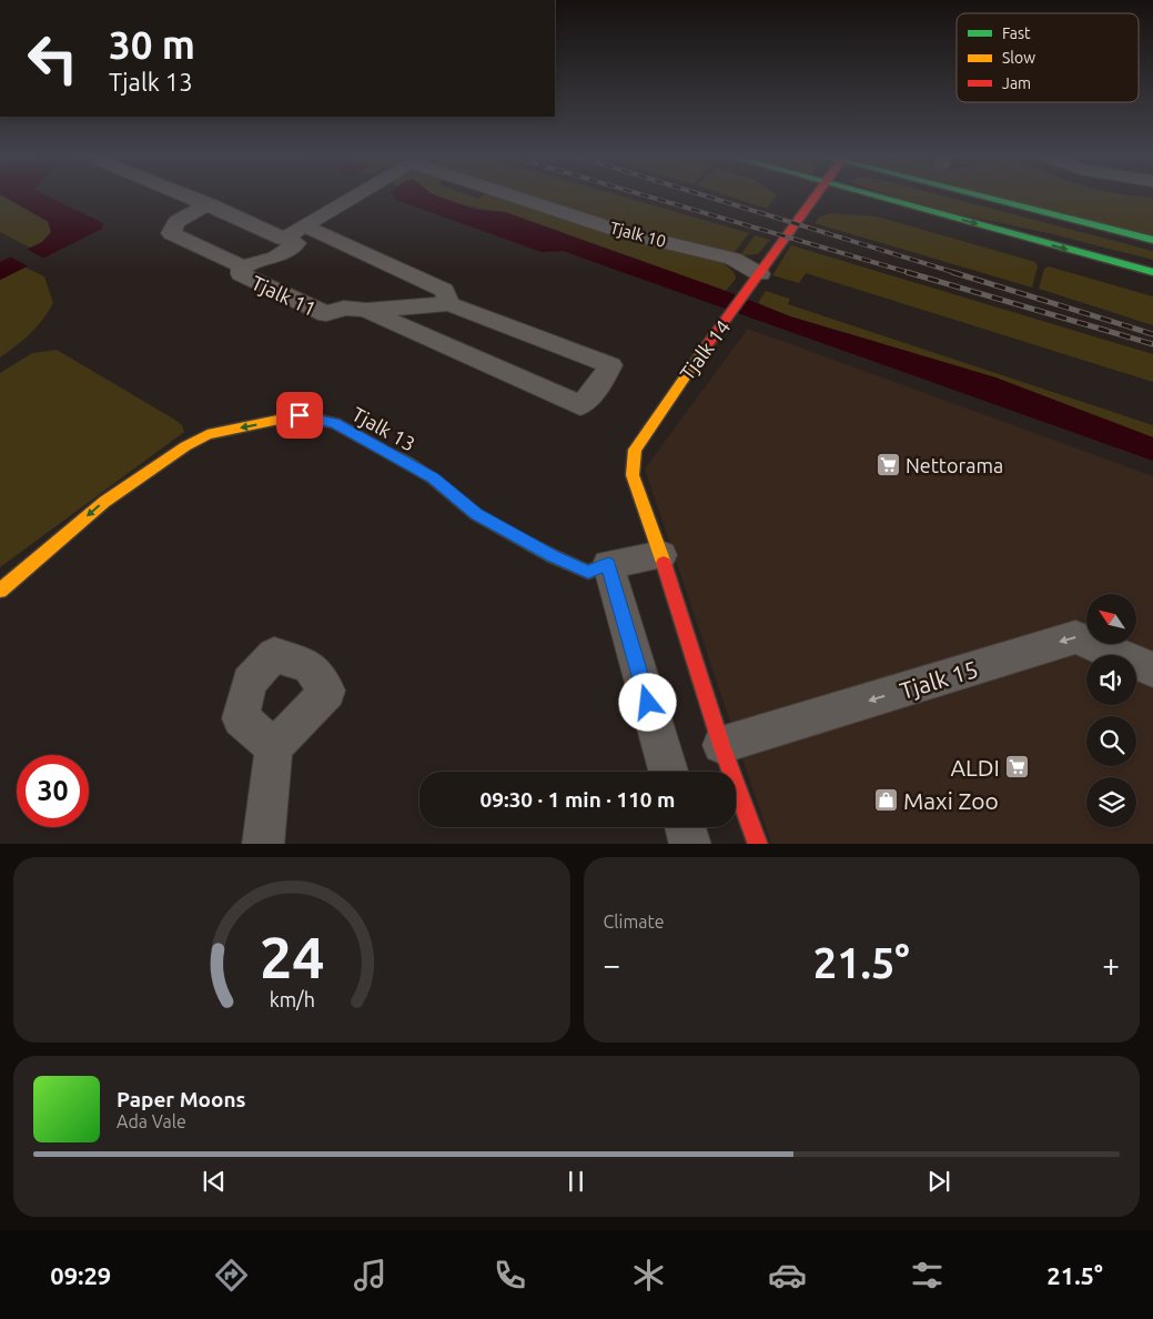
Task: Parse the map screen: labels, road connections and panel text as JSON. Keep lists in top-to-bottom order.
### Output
{
  "streets": {
    "street": [
      "Tjalk 10",
      "Tjalk 11",
      "Tjalk 14",
      "Tjalk 13",
      "Tjalk 15"
    ]
  },
  "crossings": [
    ["Tjalk 10", "Tjalk 11"],
    ["Tjalk 10", "Tjalk 14"],
    ["Tjalk 14", "Tjalk 15"]
  ],
  "one_way": ["Tjalk 13", "Tjalk 15"],
  "places": {
    "supermarket": ["Nettorama", "ALDI"],
    "shop": ["Maxi Zoo"]
  },
  "legend": ["Fast", "Slow", "Jam"],
  "north": "top left",
  "page": {
    "turn": ["30 m", "Tjalk 13"],
    "limit": "30",
    "trip": "09:30 · 1 min · 110 m",
    "tile": "Climate",
    "heat": ["−", "21.5°", "+"],
    "song": ["Paper Moons", "Ada Vale"],
    "tabs": ["09:29", "21.5°"],
    "gauge": ["24", "km/h"]
  }
}
